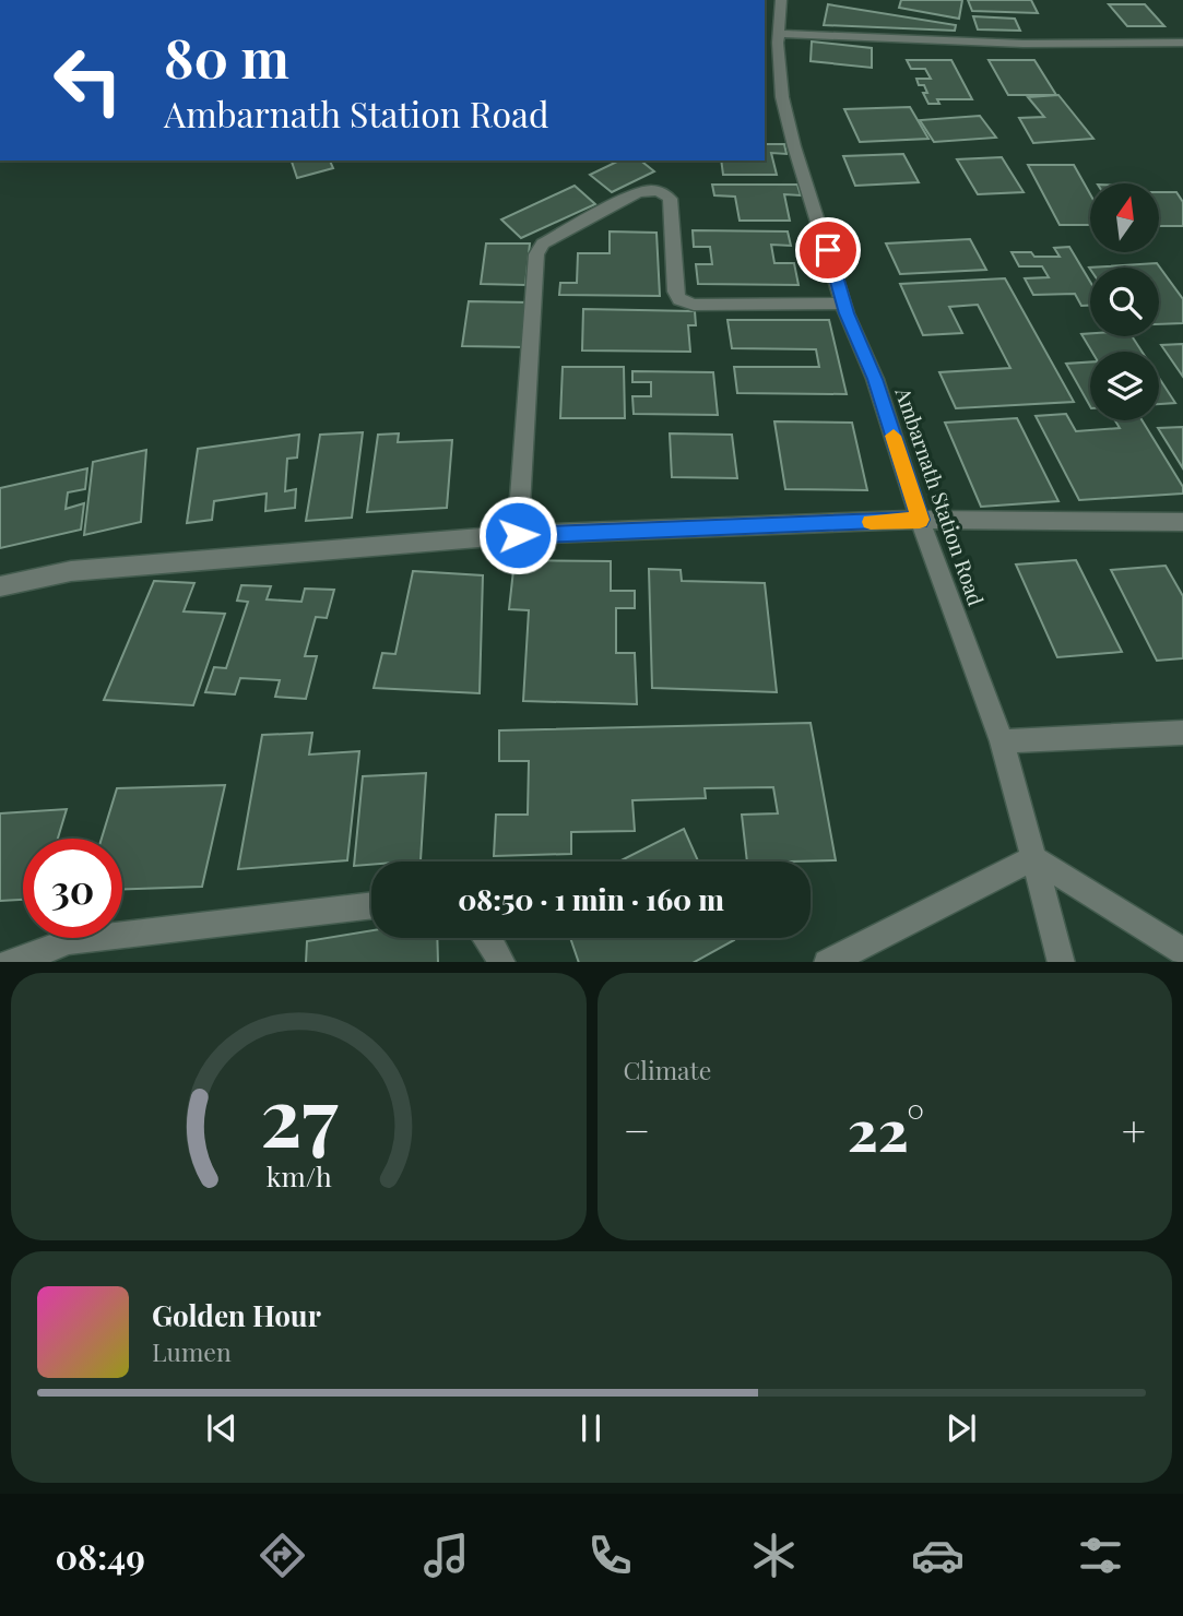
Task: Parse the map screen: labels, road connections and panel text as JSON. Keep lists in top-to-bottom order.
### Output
{
  "streets": {
    "street": ["Ambarnath Station Road"]
  },
  "north": "top",
  "page": {
    "turn": ["80 m", "Ambarnath Station Road"],
    "limit": "30",
    "trip": "08:50 · 1 min · 160 m",
    "tile": "Climate",
    "heat": ["−", "22°", "+"],
    "song": ["Golden Hour", "Lumen"],
    "tabs": "08:49",
    "gauge": ["27", "km/h"]
  }
}
